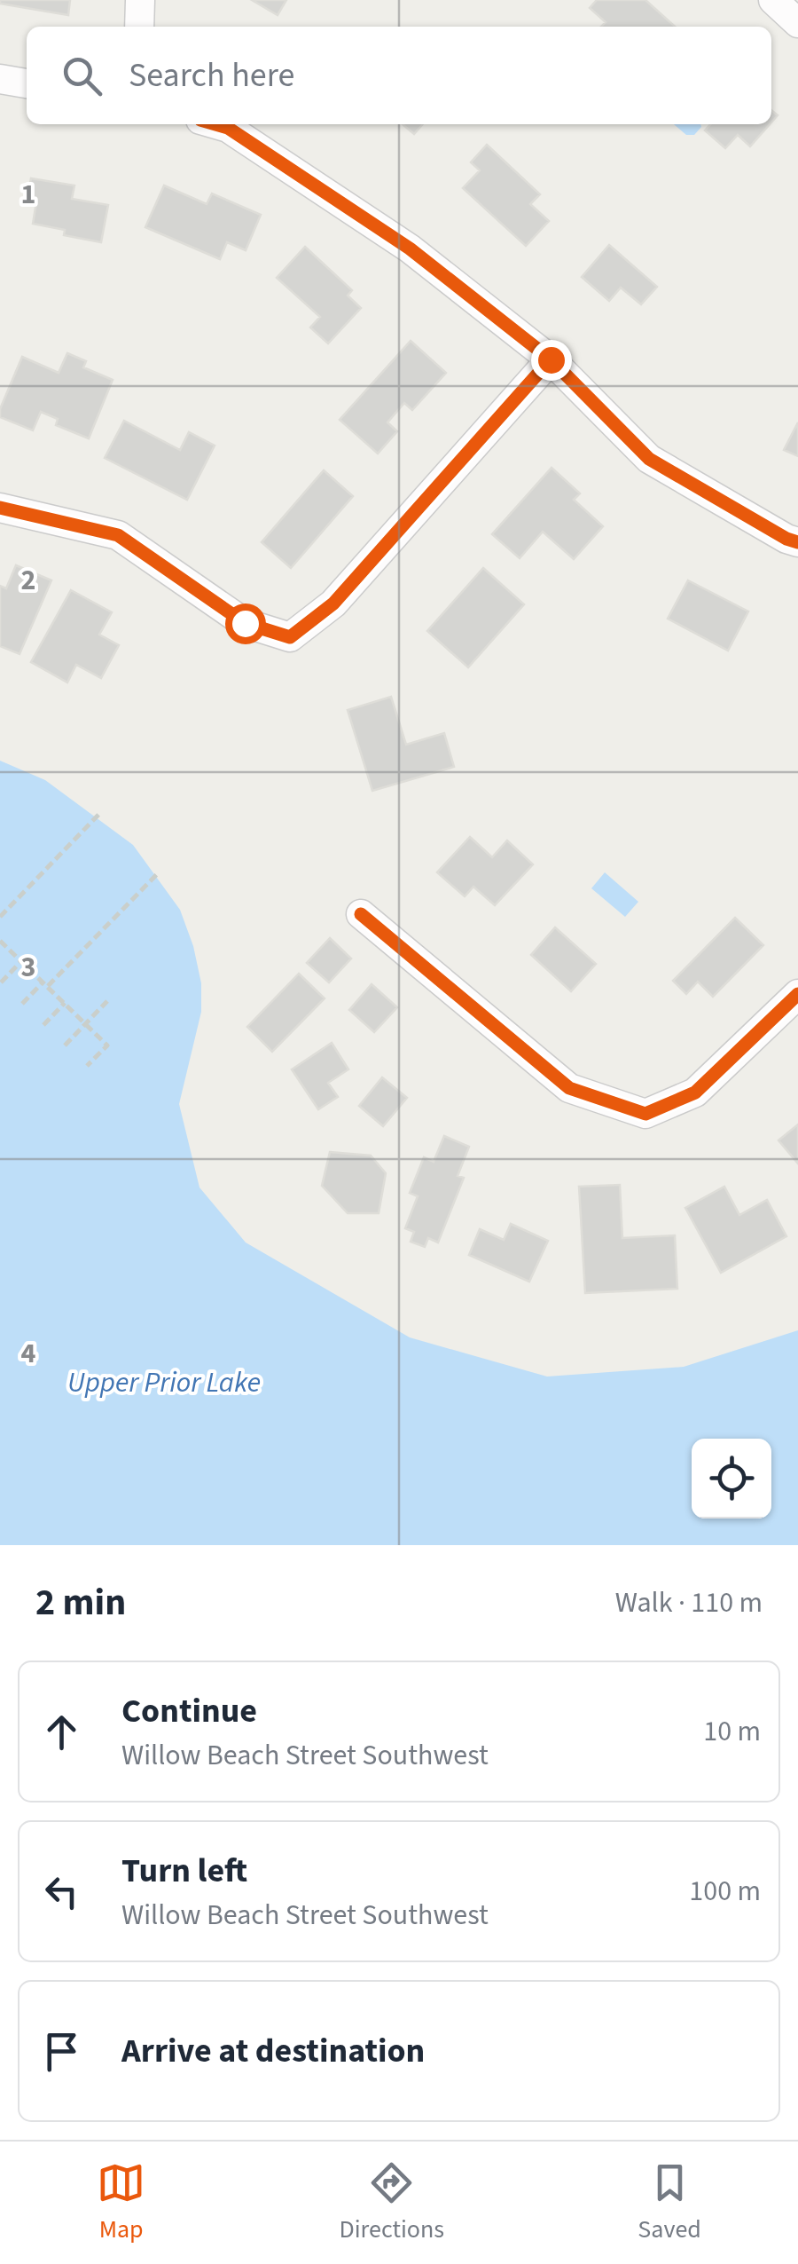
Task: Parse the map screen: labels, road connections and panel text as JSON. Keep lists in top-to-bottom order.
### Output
{
  "water": ["Upper Prior Lake"],
  "page": {
    "search": "Search here",
    "heading": ["2 min", "Walk · 110 m"],
    "list": [
      ["Continue", "Willow Beach Street Southwest", "10 m"],
      ["Turn left", "Willow Beach Street Southwest", "100 m"],
      "Arrive at destination"
    ],
    "nav": ["Map", "Directions", "Saved"]
  },
  "grid": {
    "rows": [
      "1",
      "2",
      "3",
      "4"
    ]
  }
}
